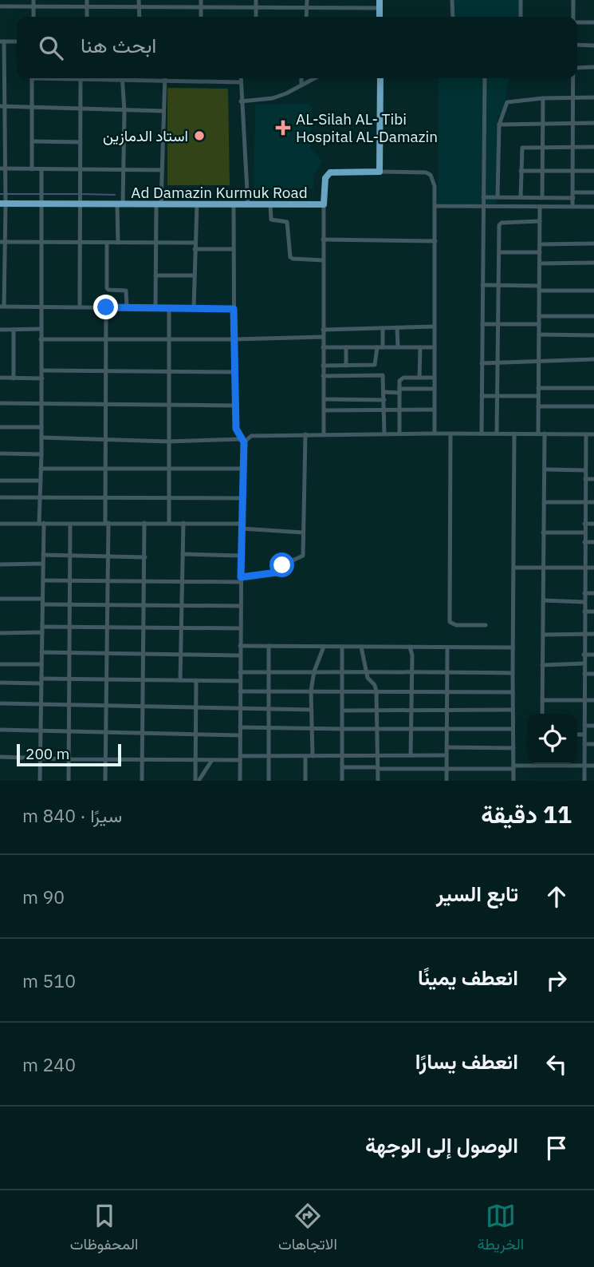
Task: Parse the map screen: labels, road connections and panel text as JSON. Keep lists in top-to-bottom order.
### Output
{
  "streets": {
    "highway": ["Ad Damazin Kurmuk Road"]
  },
  "places": {
    "health": ["AL-Silah AL- Tibi Hospital AL-Damazin"],
    "other": ["استاد الدمازين"]
  },
  "scale_bar": "200 m",
  "page": {
    "search": "ابحث هنا",
    "scale": "200 m",
    "heading": ["11 دقيقة", "سيرًا · 840 m"],
    "list": [
      ["تابع السير", "90 m"],
      ["انعطف يمينًا", "510 m"],
      ["انعطف يسارًا", "240 m"],
      "الوصول إلى الوجهة"
    ],
    "nav": ["الخريطة", "الاتجاهات", "المحفوظات"]
  }
}
